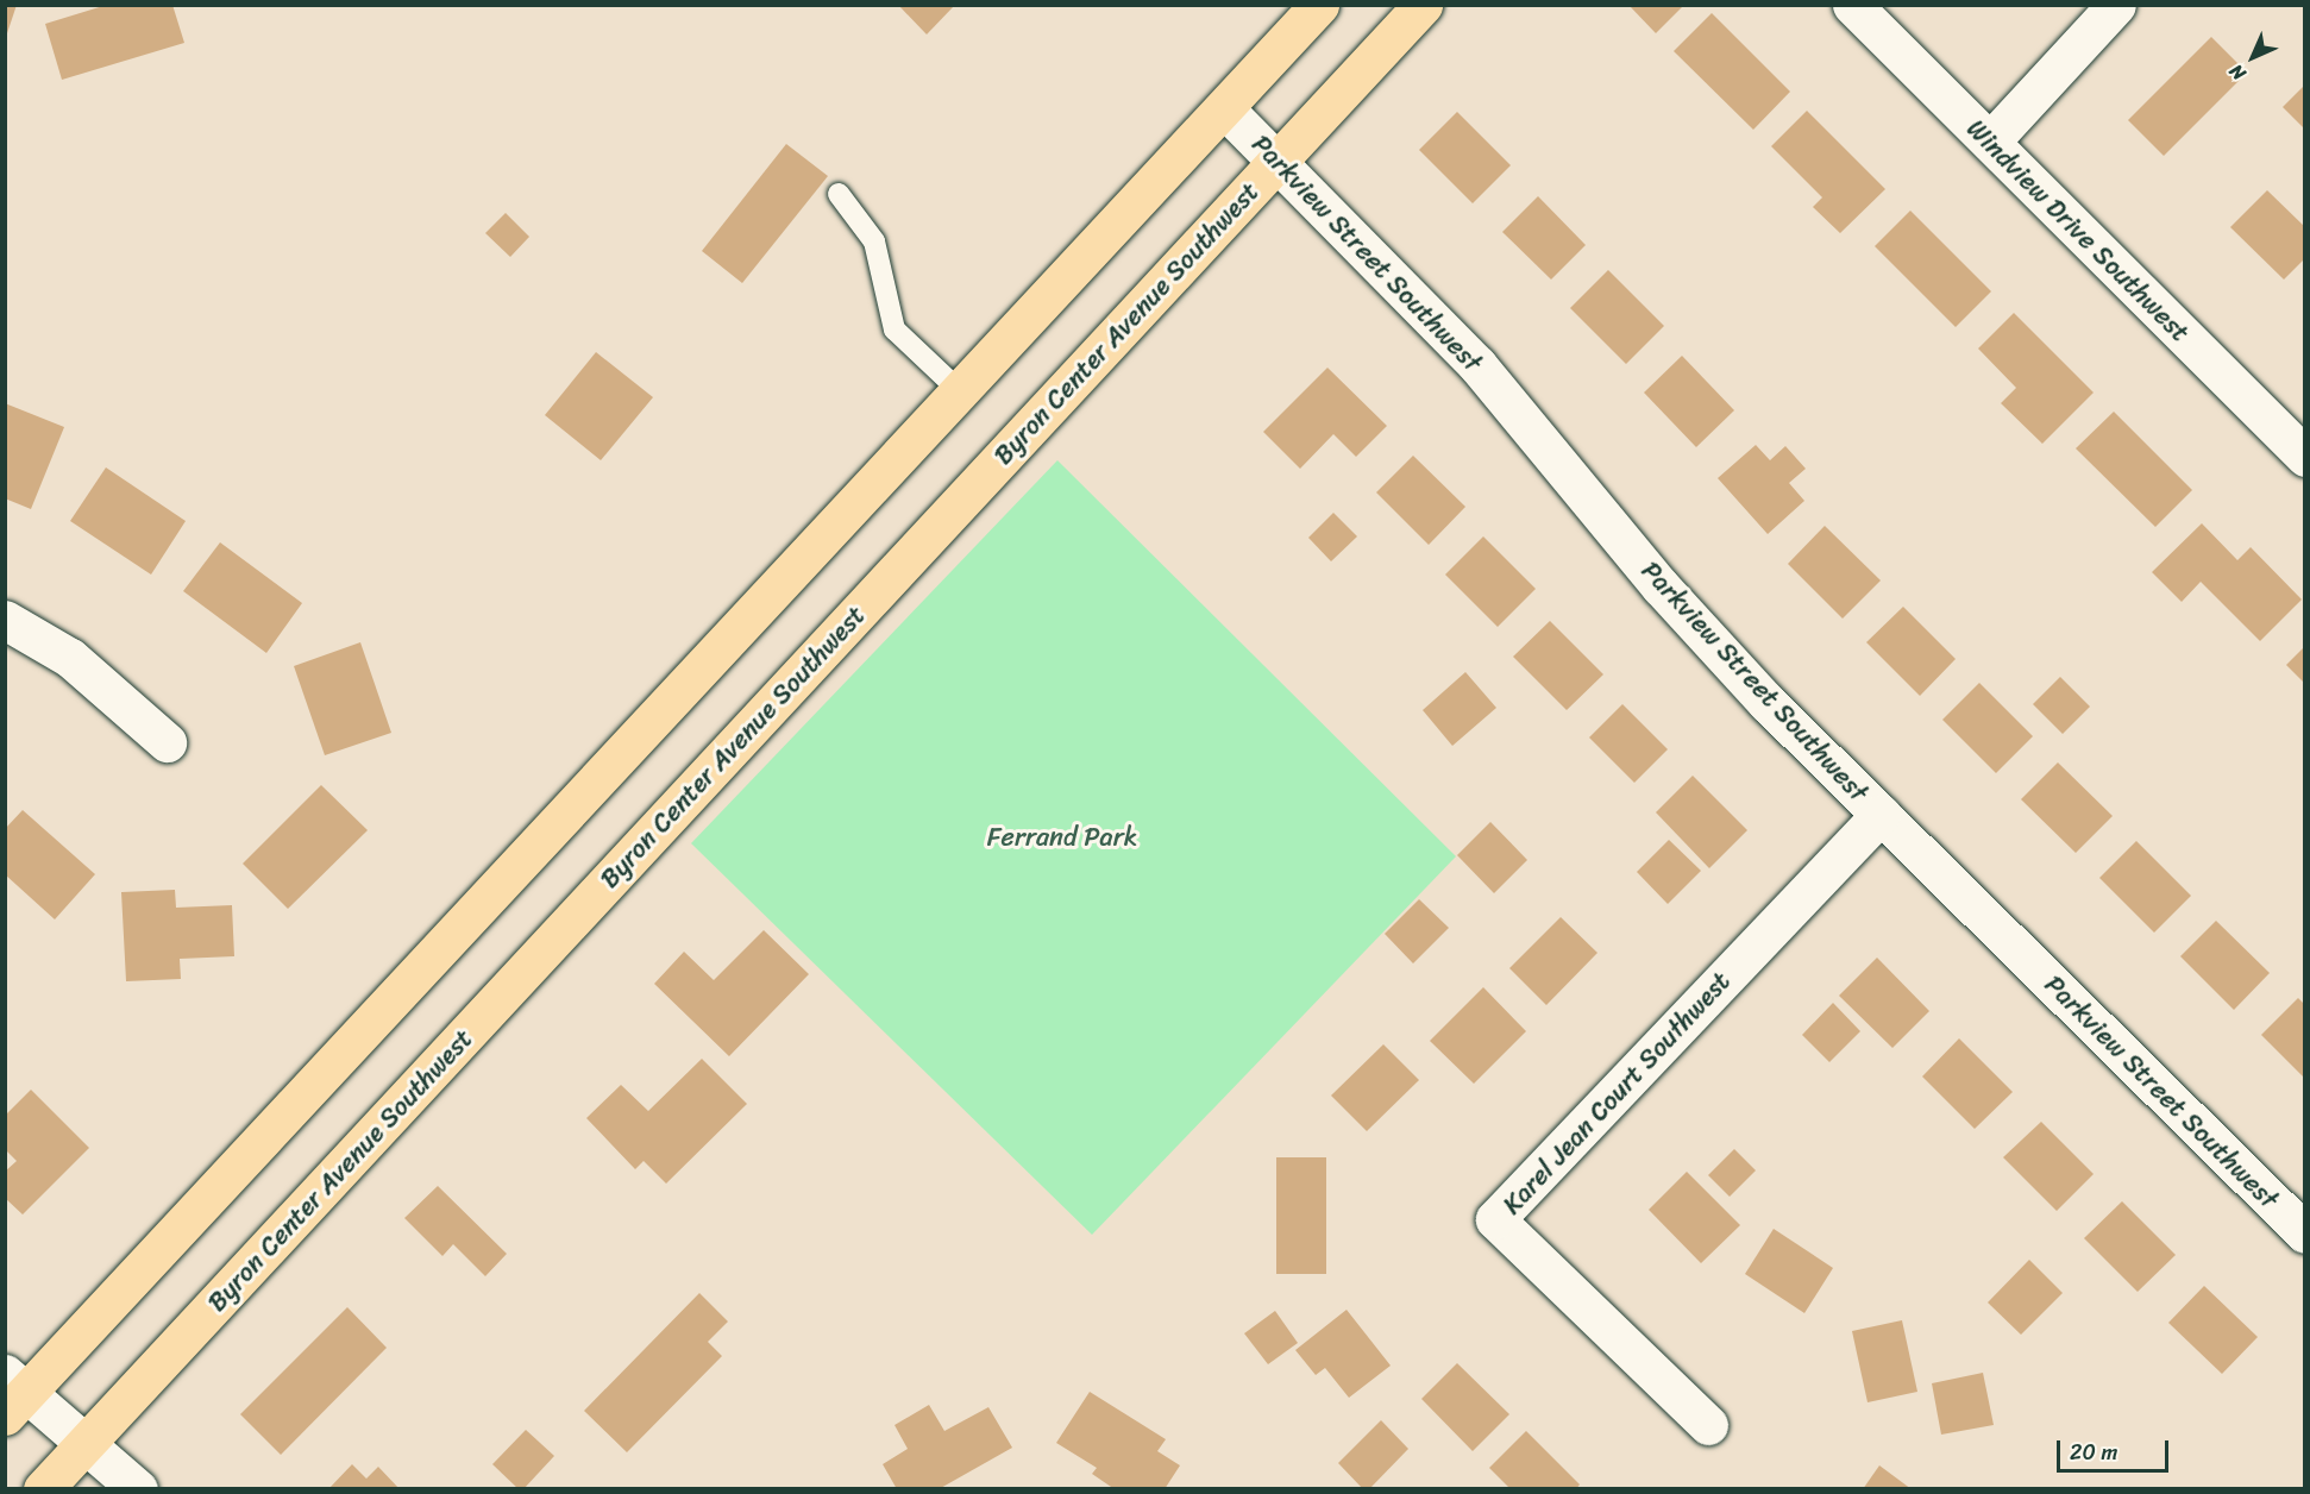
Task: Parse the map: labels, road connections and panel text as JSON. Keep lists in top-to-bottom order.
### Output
{
  "streets": {
    "main road": ["Byron Center Avenue Southwest"],
    "street": ["Windview Drive Southwest", "Parkview Street Southwest", "Karel Jean Court Southwest"]
  },
  "crossings": [
    ["Parkview Street Southwest", "Byron Center Avenue Southwest"],
    ["Parkview Street Southwest", "Karel Jean Court Southwest"]
  ],
  "parks": ["Ferrand Park"],
  "scale_bar": "20 m",
  "north": "bottom left"
}
